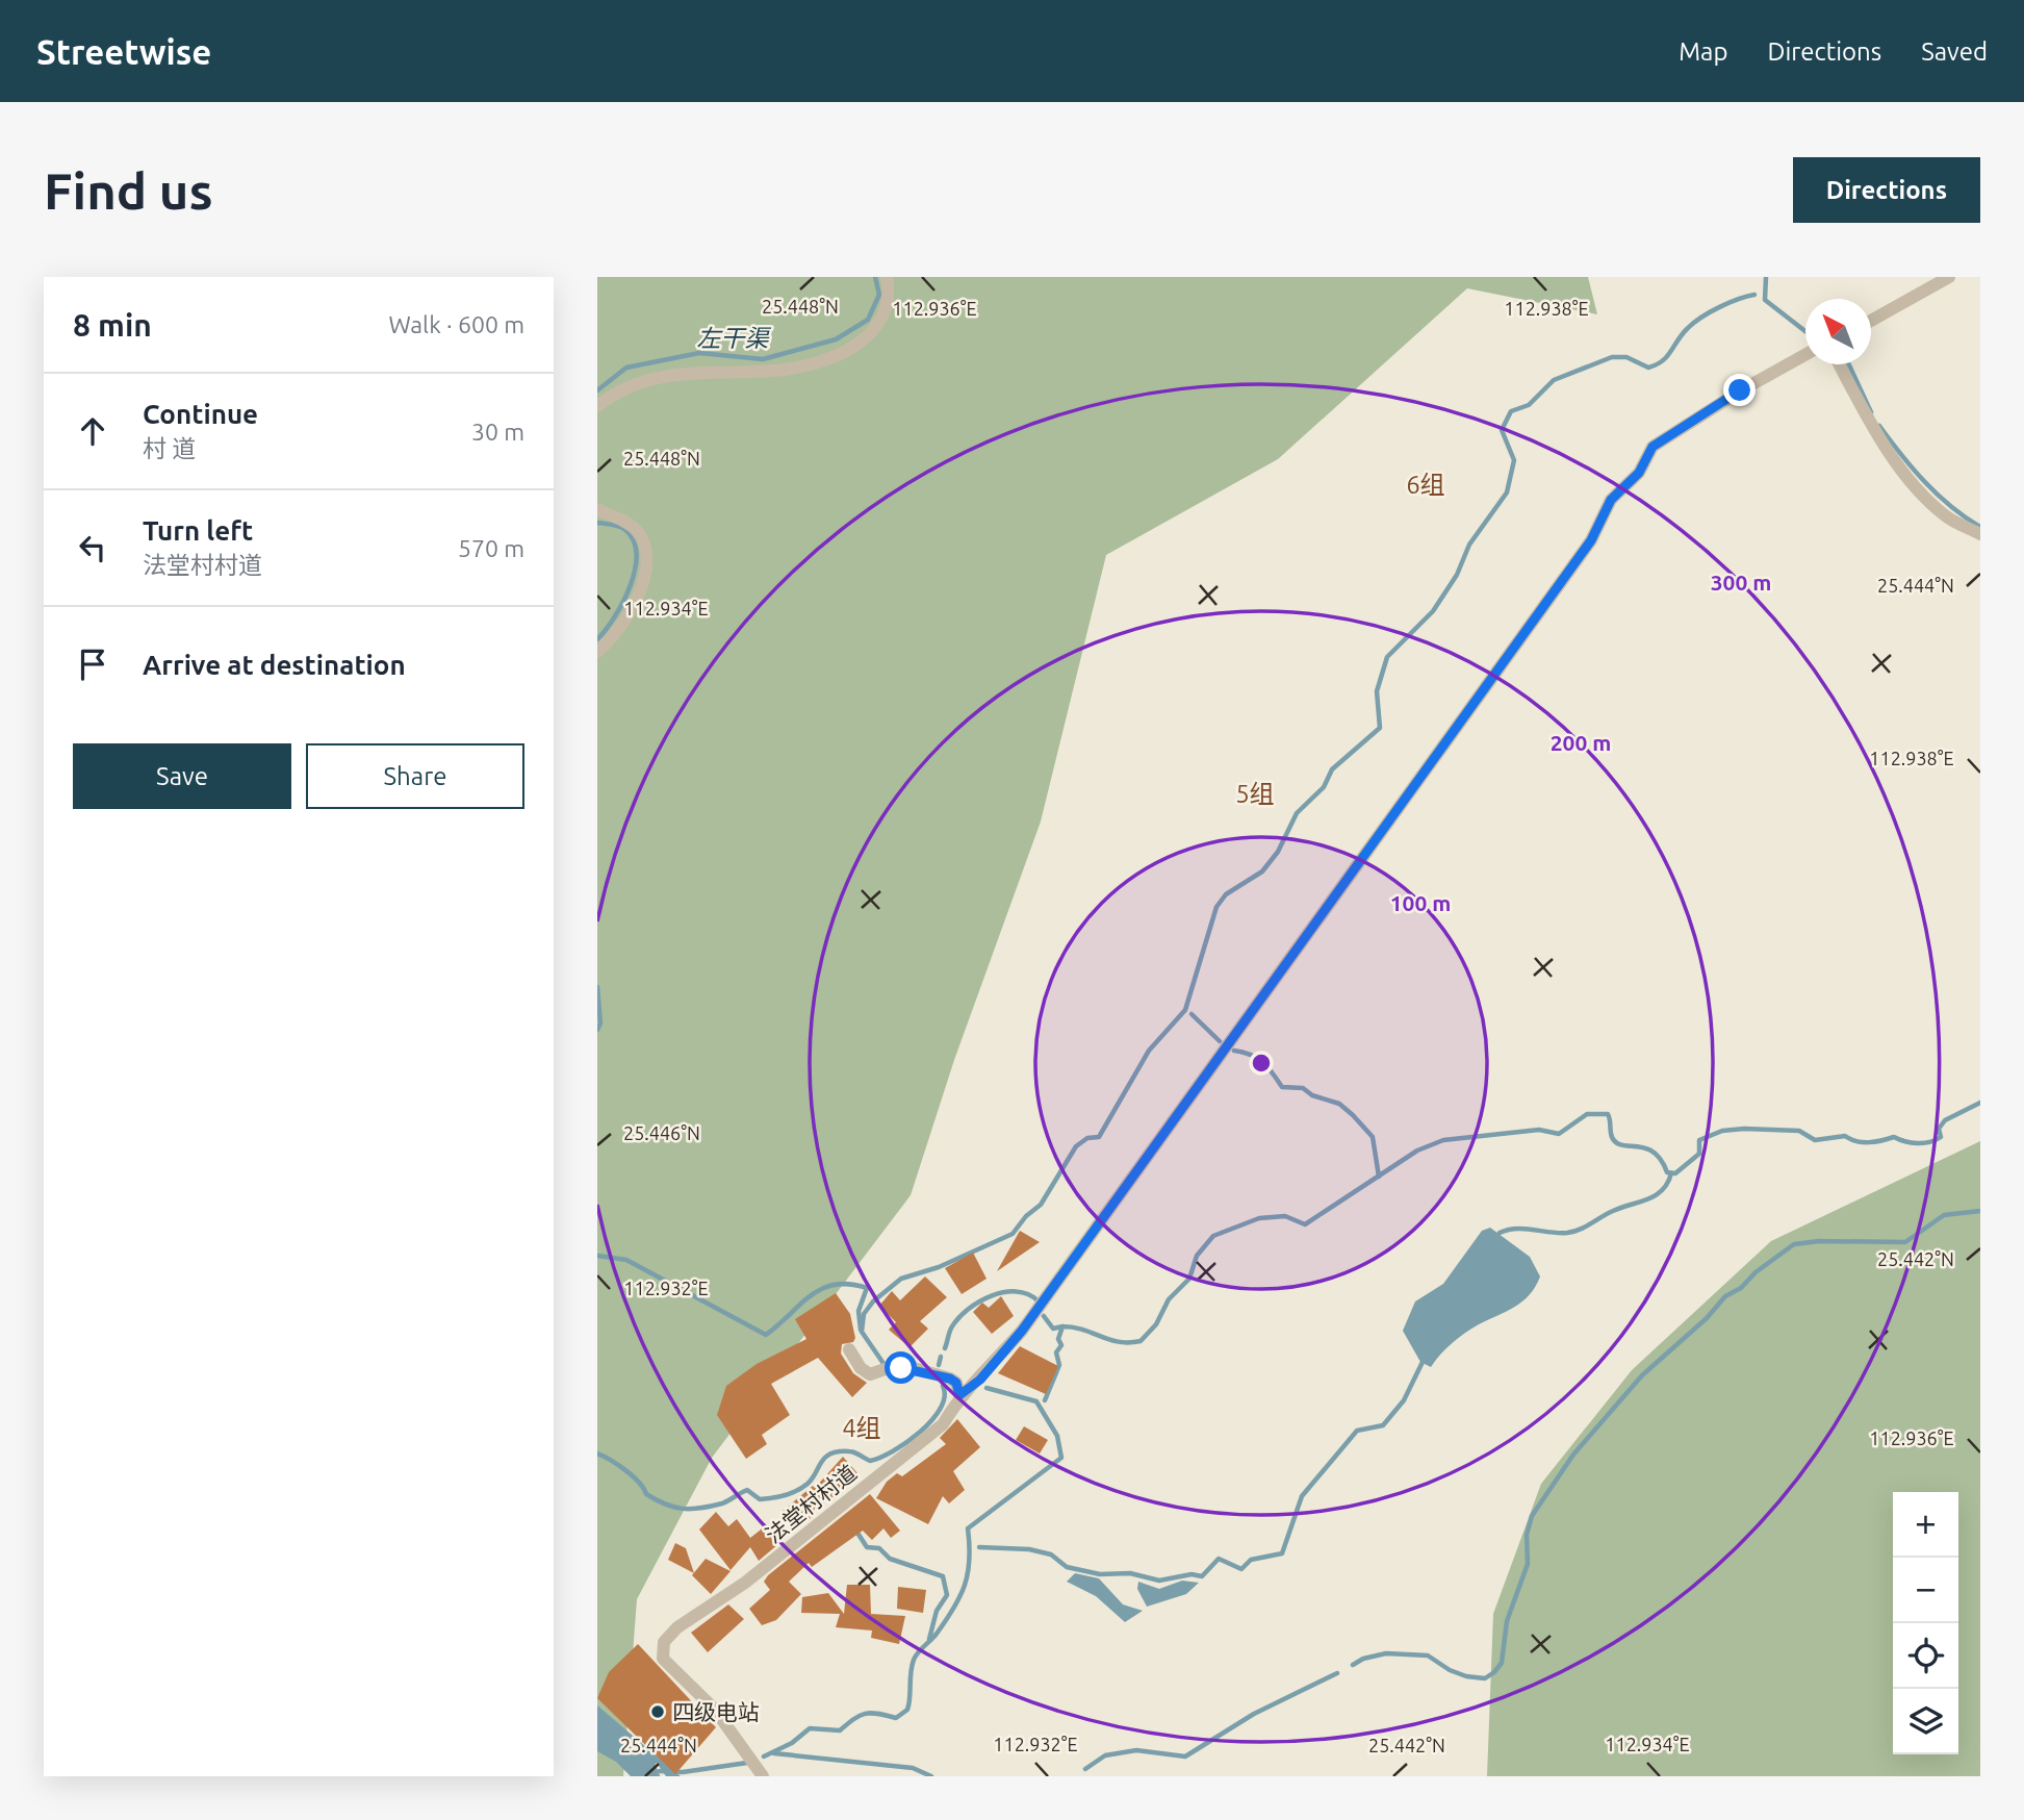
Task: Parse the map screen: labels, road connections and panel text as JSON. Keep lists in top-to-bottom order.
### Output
{
  "streets": {
    "street": ["法堂村村道"]
  },
  "districts": ["6组", "5组", "4组"],
  "water": ["左干渠"],
  "places": ["四级电站"],
  "north": "top left",
  "page": {
    "header": "Streetwise",
    "nav": ["Map", "Directions", "Saved"],
    "buttons": [
      "Directions",
      ["Save", "Share"]
    ],
    "title": "Find us",
    "heading": ["8 min", "Walk · 600 m"],
    "list": [
      ["Continue", "村 道", "30 m"],
      ["Turn left", "法堂村村道", "570 m"],
      "Arrive at destination"
    ],
    "map_buttons": ["+", "−"]
  },
  "coordinates": [
    "25.448°N",
    "112.938°E",
    "112.936°E",
    "25.444°N",
    "112.934°E",
    "25.446°N",
    "25.442°N",
    "112.932°E"
  ],
  "rings": ["300 m", "200 m", "100 m"]
}
